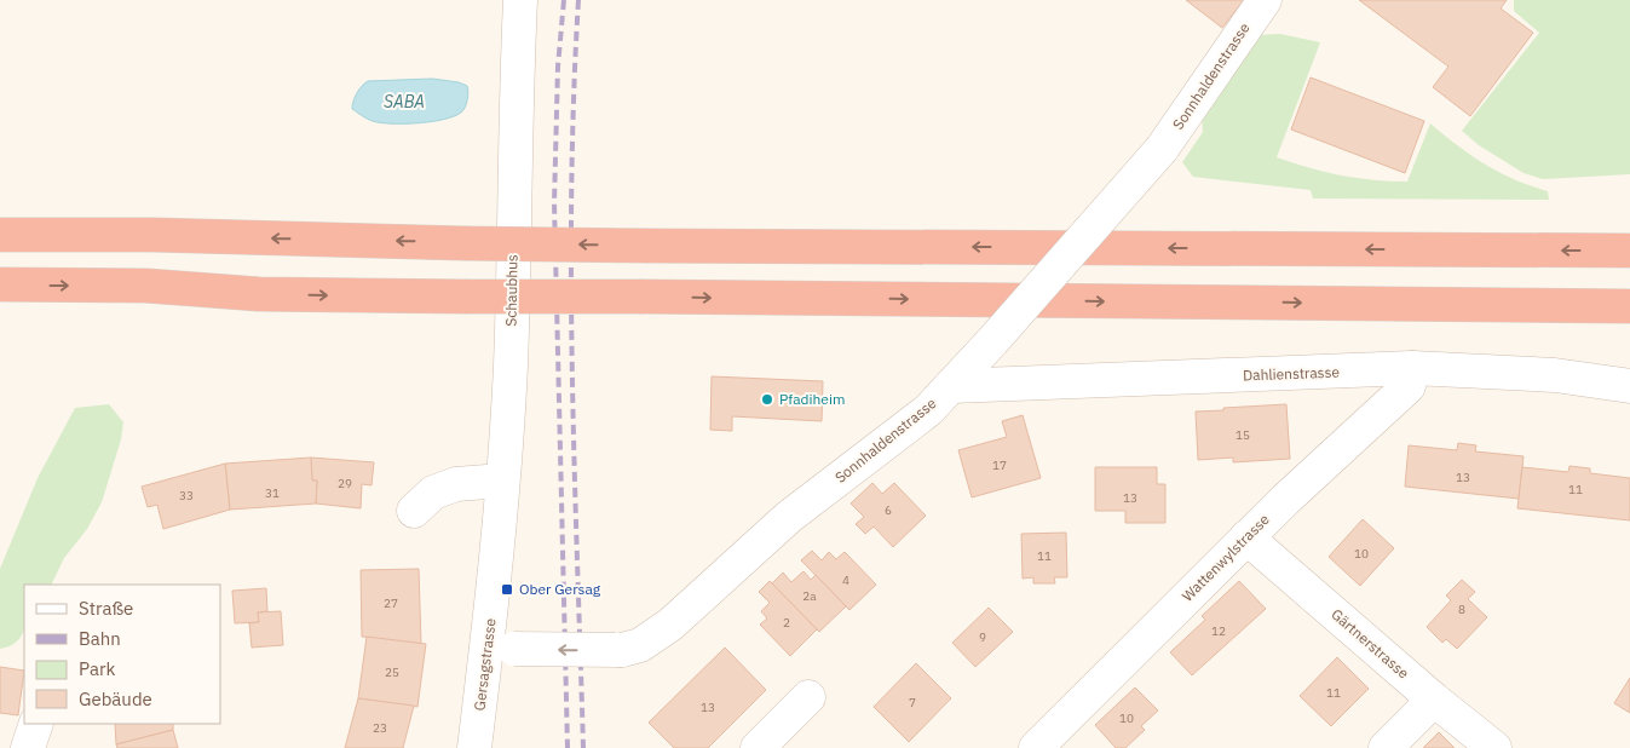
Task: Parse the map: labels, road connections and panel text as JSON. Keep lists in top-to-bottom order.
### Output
{
  "streets": {
    "street": [
      "Sonnhaldenstrasse",
      "Schaubhus",
      "Dahlienstrasse",
      "Wattenwylstrasse",
      "Gärtnerstrasse",
      "Gersagstrasse"
    ]
  },
  "crossings": [
    ["Sonnhaldenstrasse", "Dahlienstrasse"],
    ["Sonnhaldenstrasse", "Gersagstrasse"],
    ["Schaubhus", "Gersagstrasse"],
    ["Dahlienstrasse", "Wattenwylstrasse"],
    ["Wattenwylstrasse", "Gärtnerstrasse"]
  ],
  "one_way": ["Sonnhaldenstrasse"],
  "water": ["SABA"],
  "places": {
    "other": ["Pfadiheim"],
    "transit": ["Ober Gersag"]
  },
  "house_numbers": [
    "15",
    "17",
    "13",
    "29",
    "11",
    "31",
    "33",
    "13",
    "6",
    "10",
    "11",
    "4",
    "2a",
    "27",
    "8",
    "2",
    "12",
    "9",
    "25",
    "11",
    "7",
    "13",
    "10",
    "23"
  ],
  "legend": [
    "Straße",
    "Bahn",
    "Park",
    "Gebäude"
  ]
}
